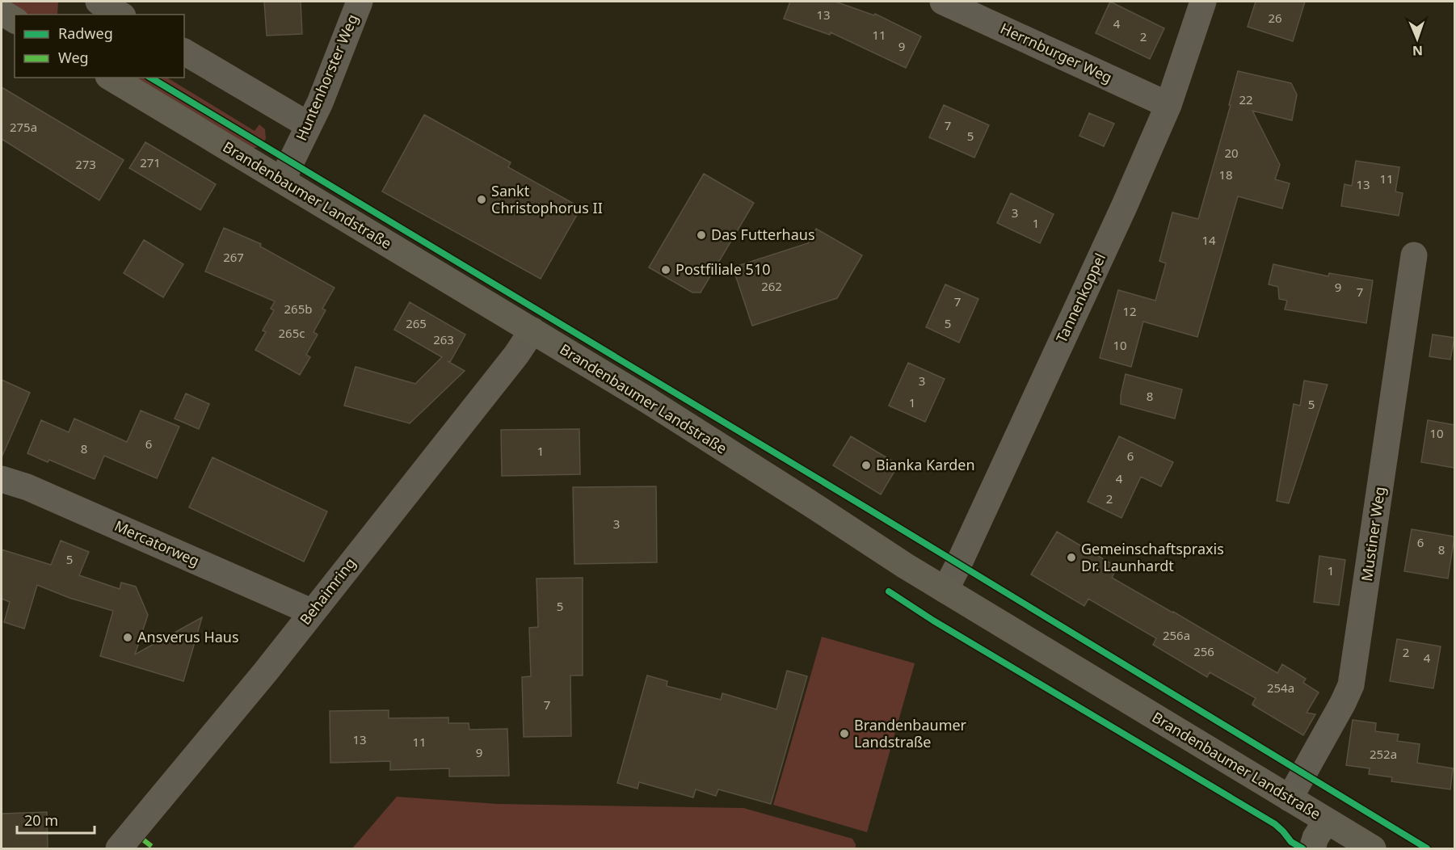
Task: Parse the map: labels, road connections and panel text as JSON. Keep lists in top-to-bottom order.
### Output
{
  "streets": {
    "main road": ["Brandenbaumer Landstraße"],
    "street": [
      "Herrnburger Weg",
      "Huntenhorster Weg",
      "Tannenkoppel",
      "Mustiner Weg",
      "Mercatorweg",
      "Behaimring"
    ]
  },
  "crossings": [
    ["Herrnburger Weg", "Tannenkoppel"],
    ["Huntenhorster Weg", "Brandenbaumer Landstraße"],
    ["Brandenbaumer Landstraße", "Tannenkoppel"],
    ["Brandenbaumer Landstraße", "Mustiner Weg"],
    ["Brandenbaumer Landstraße", "Behaimring"],
    ["Mercatorweg", "Behaimring"]
  ],
  "places": [
    "Sankt Christophorus II",
    "Das Futterhaus",
    "Postfiliale 510",
    "Bianka Karden",
    "Gemeinschaftspraxis Dr. Launhardt",
    "Ansverus Haus",
    "Brandenbaumer Landstraße"
  ],
  "house_numbers": [
    "13",
    "26",
    "4",
    "11",
    "2",
    "9",
    "22",
    "7",
    "275a",
    "5",
    "20",
    "271",
    "273",
    "18",
    "11",
    "13",
    "3",
    "1",
    "14",
    "267",
    "262",
    "9",
    "7",
    "7",
    "265b",
    "12",
    "265",
    "5",
    "265c",
    "263",
    "10",
    "3",
    "8",
    "1",
    "5",
    "10",
    "6",
    "8",
    "1",
    "6",
    "4",
    "2",
    "3",
    "6",
    "8",
    "5",
    "1",
    "5",
    "256a",
    "256",
    "2",
    "4",
    "254a",
    "7",
    "13",
    "11",
    "9",
    "252a"
  ],
  "legend": ["Radweg", "Weg"],
  "scale_bar": "20 m",
  "north": "bottom"
}
